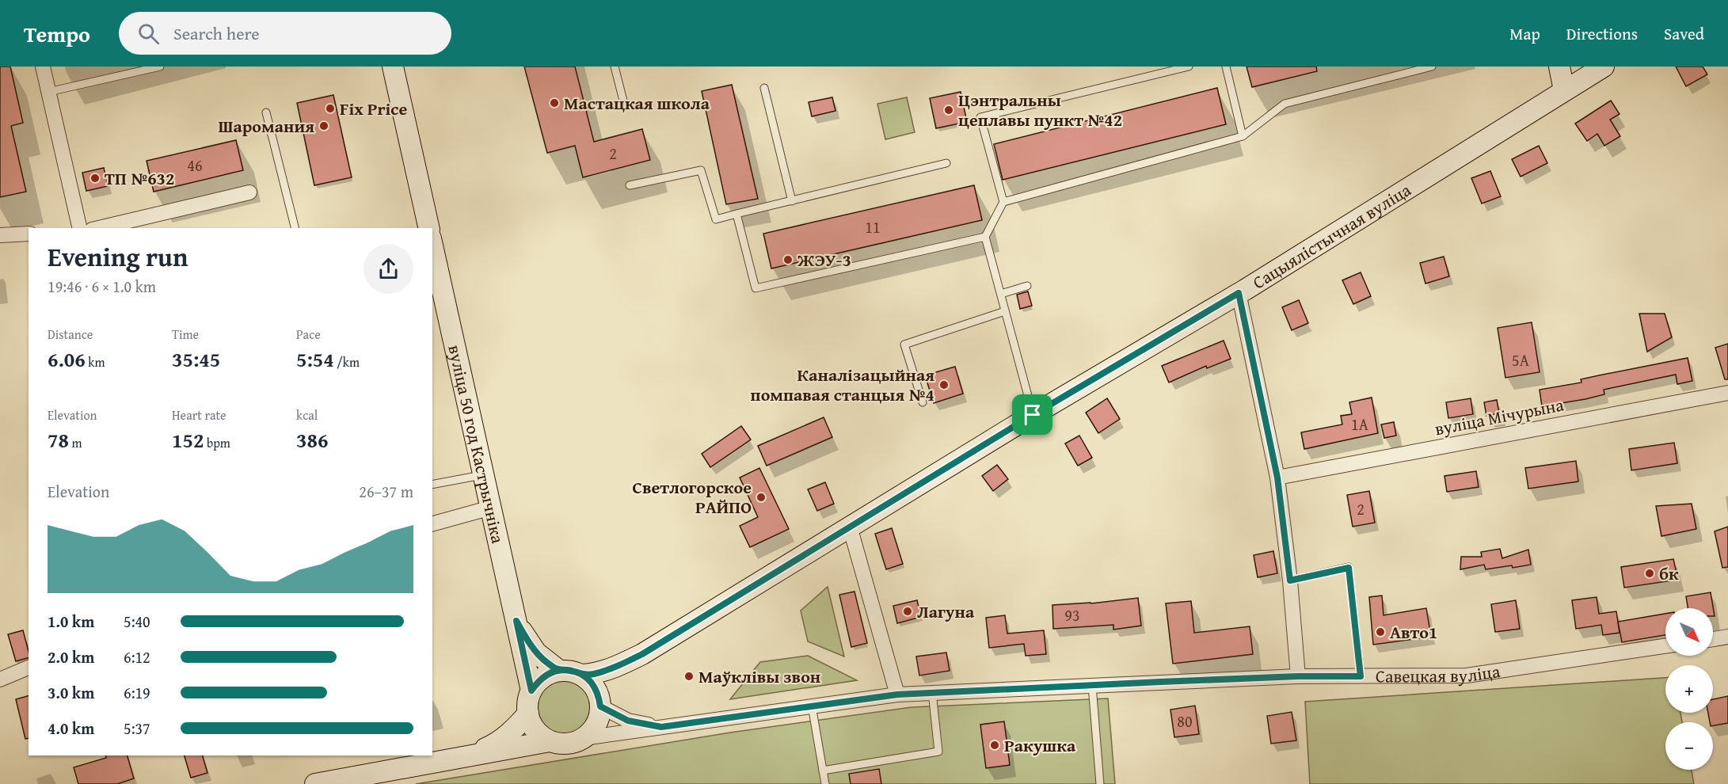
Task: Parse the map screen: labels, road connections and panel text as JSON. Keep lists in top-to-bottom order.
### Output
{
  "streets": {
    "main road": ["Сацыялістычная вуліца", "вуліца 50 год Кастрычніка"],
    "street": ["вуліца Мічурына", "Савецкая вуліца"]
  },
  "crossings": [
    ["Сацыялістычная вуліца", "вуліца 50 год Кастрычніка"],
    ["Сацыялістычная вуліца", "Савецкая вуліца"],
    ["вуліца 50 год Кастрычніка", "Савецкая вуліца"]
  ],
  "places": [
    "Мастацкая школа",
    "Fix Price",
    "Цэнтральны цеплавы пункт №42",
    "Шаромания",
    "ТП №632",
    "ЖЭУ-3",
    "Каналізацыйная помпавая станцыя №4",
    "Светлогорское РАЙПО",
    "бк",
    "Лагуна",
    "Авто1",
    "Маўклівы звон",
    "Ракушка"
  ],
  "house_numbers": [
    "2",
    "46",
    "11",
    "5А",
    "1А",
    "2",
    "93",
    "80"
  ],
  "north": "bottom right",
  "page": {
    "header": "Tempo",
    "search": "Search here",
    "nav": ["Map", "Directions", "Saved"],
    "heading": ["Evening run", "19:46 · 6 × 1.0 km"],
    "stats": [
      ["Distance", "6.06 km"],
      ["Time", "35:45"],
      ["Pace", "5:54 /km"],
      ["Elevation", "78 m"],
      ["Heart rate", "152 bpm"],
      ["kcal", "386"]
    ],
    "chart": ["Elevation", "26–37 m"],
    "list": [
      {
        "name": "1.0 km",
        "note": "5:40"
      },
      {
        "name": "2.0 km",
        "note": "6:12"
      },
      {
        "name": "3.0 km",
        "note": "6:19"
      },
      {
        "name": "4.0 km",
        "note": "5:37"
      }
    ],
    "map_buttons": ["+", "−"]
  }
}
